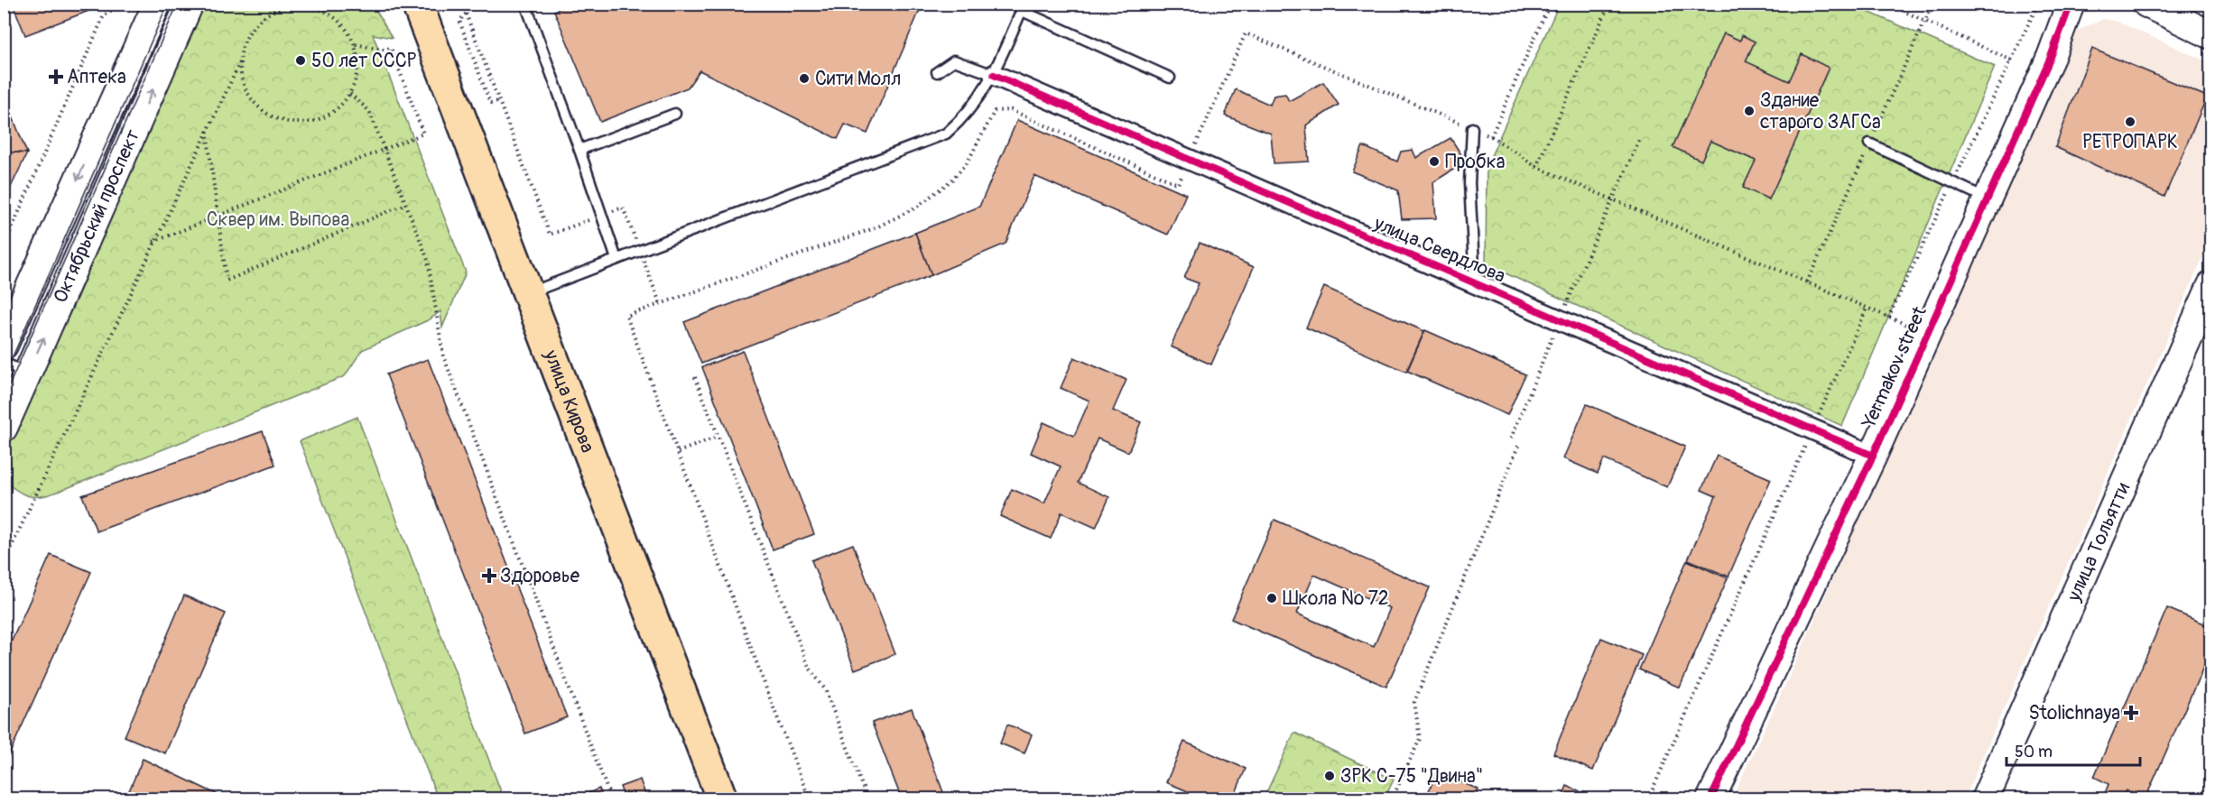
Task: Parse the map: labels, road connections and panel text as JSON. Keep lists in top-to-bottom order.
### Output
{
  "streets": {
    "main road": [
      "Октябрьский проспект",
      "Yermakov street",
      "улица Кирова",
      "улица Тольятти"
    ],
    "street": ["улица Свердлова"]
  },
  "crossings": [
    ["улица Свердлова", "Yermakov street"]
  ],
  "parks": ["Сквер им. Выпова"],
  "places": {
    "other": [
      "50 лет СССР",
      "Сити Молл",
      "Здание старого ЗАГСа",
      "РЕТРОПАРК",
      "Пробка",
      "Школа № 72",
      "ЗРК С-75 \"Двина\""
    ],
    "health": ["Аптека", "Здоровье", "Stolichnaya"]
  },
  "scale_bar": "50 m"
}
